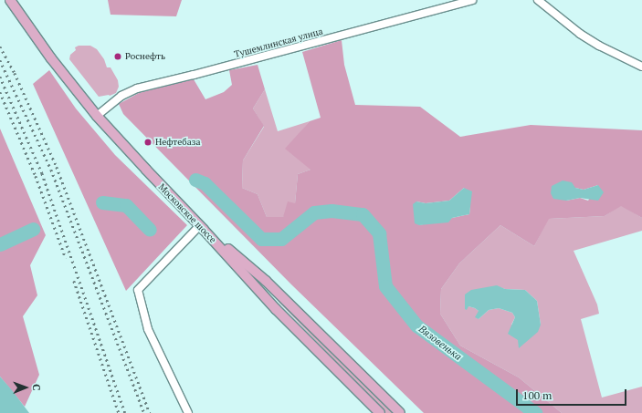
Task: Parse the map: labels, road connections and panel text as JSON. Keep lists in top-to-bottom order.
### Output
{
  "streets": {
    "main road": ["Московское шоссе"],
    "street": ["Тушемлинская улица"]
  },
  "crossings": [
    ["Тушемлинская улица", "Московское шоссе"]
  ],
  "water": ["Вязовенька"],
  "places": ["Роснефть", "Нефтебаза"],
  "scale_bar": "100 m",
  "north": "right"
}
